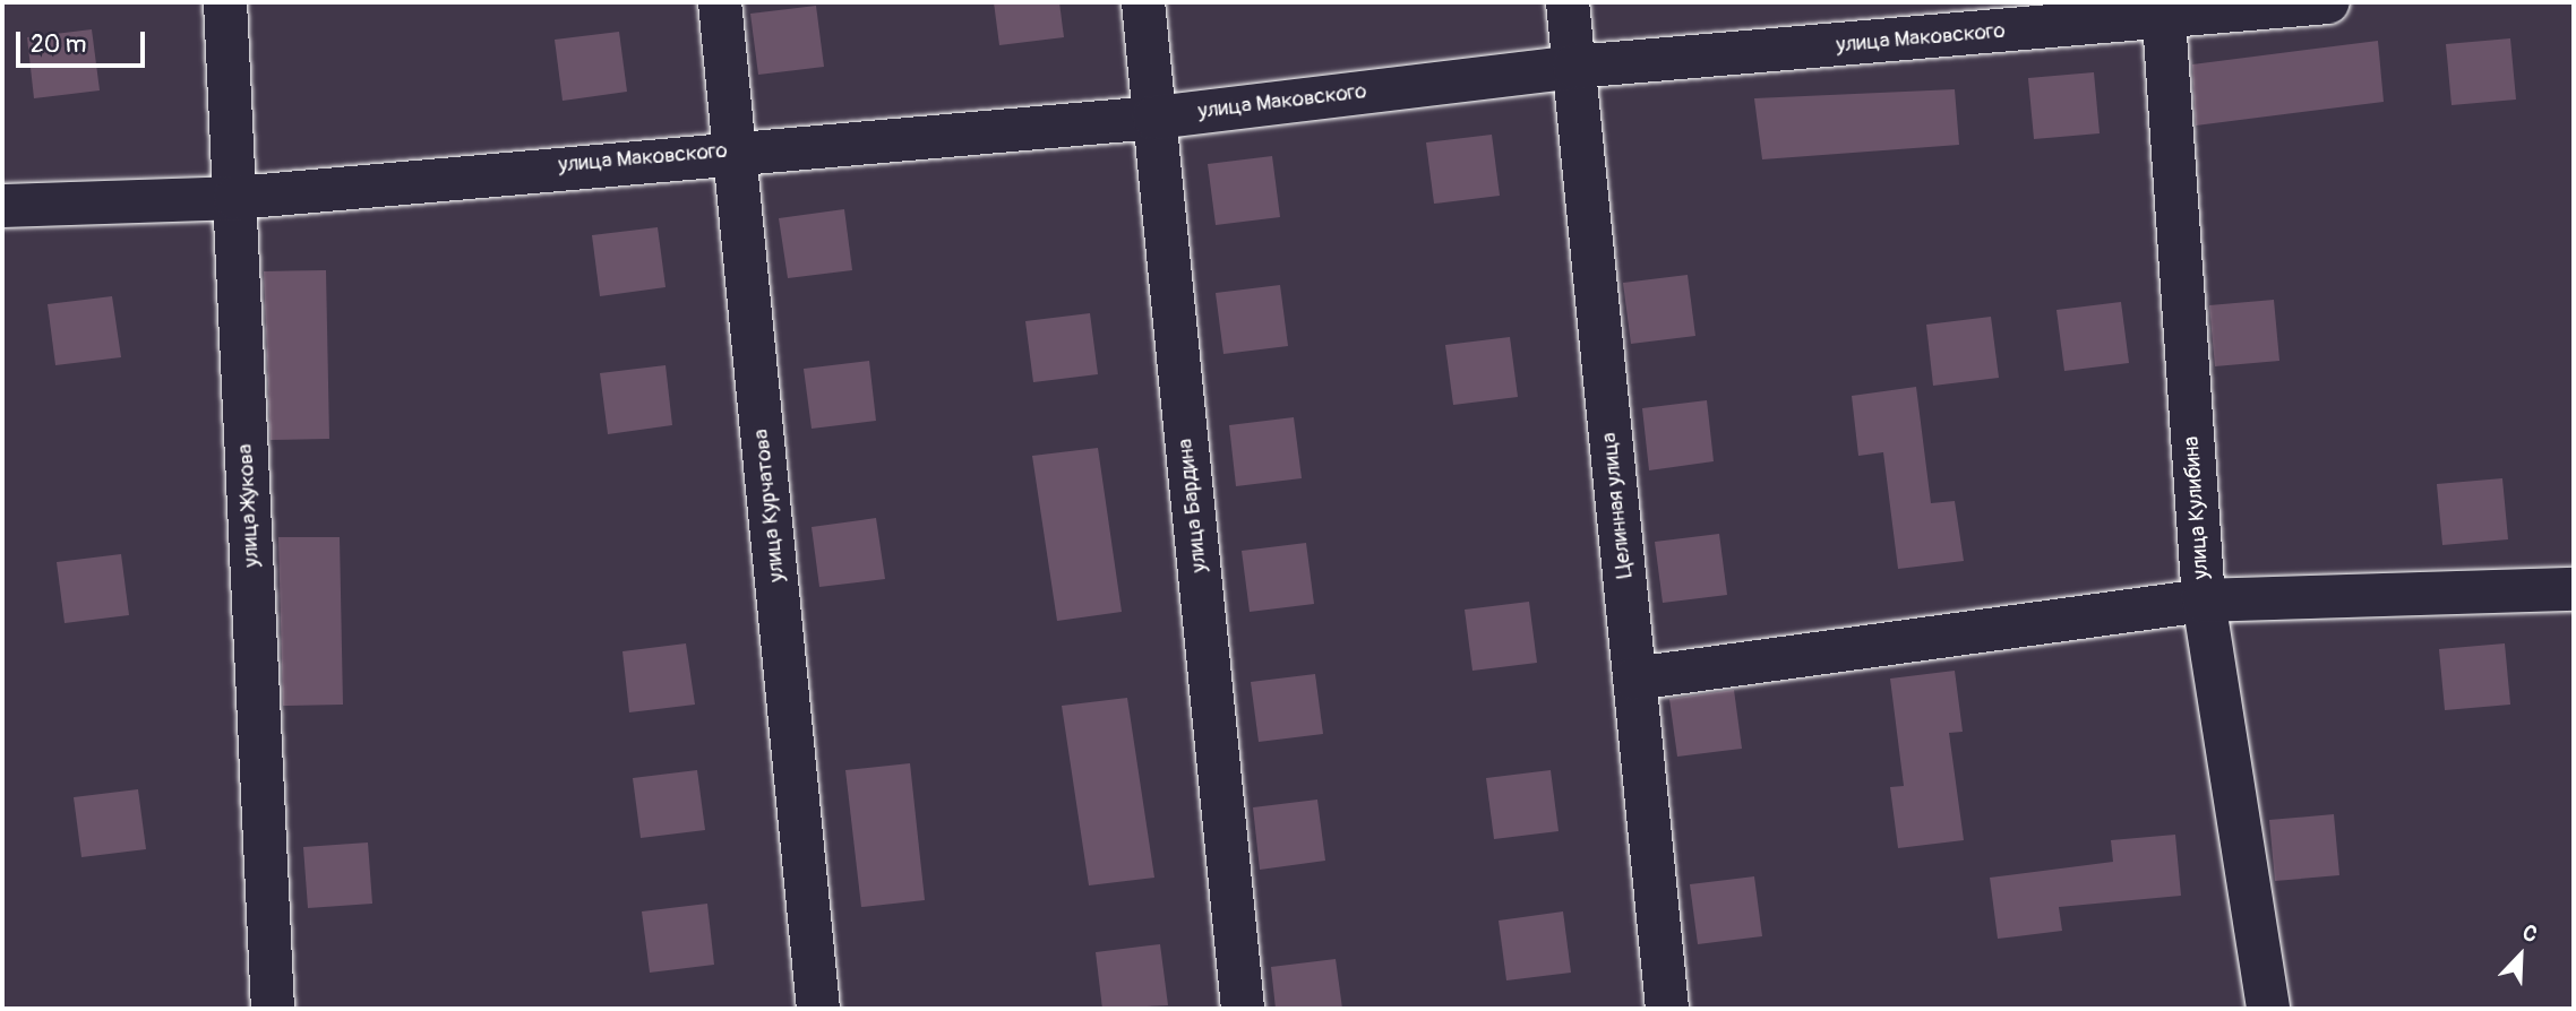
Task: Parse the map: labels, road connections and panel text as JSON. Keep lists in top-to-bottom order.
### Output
{
  "streets": {
    "street": [
      "улица Маковского",
      "улица Жукова",
      "улица Курчатова",
      "улица Бардина",
      "Целинная улица",
      "улица Кулибина"
    ]
  },
  "crossings": [
    ["улица Маковского", "улица Жукова"],
    ["улица Маковского", "улица Курчатова"],
    ["улица Маковского", "улица Бардина"],
    ["улица Маковского", "Целинная улица"],
    ["улица Маковского", "улица Кулибина"]
  ],
  "scale_bar": "20 m",
  "north": "top right"
}
